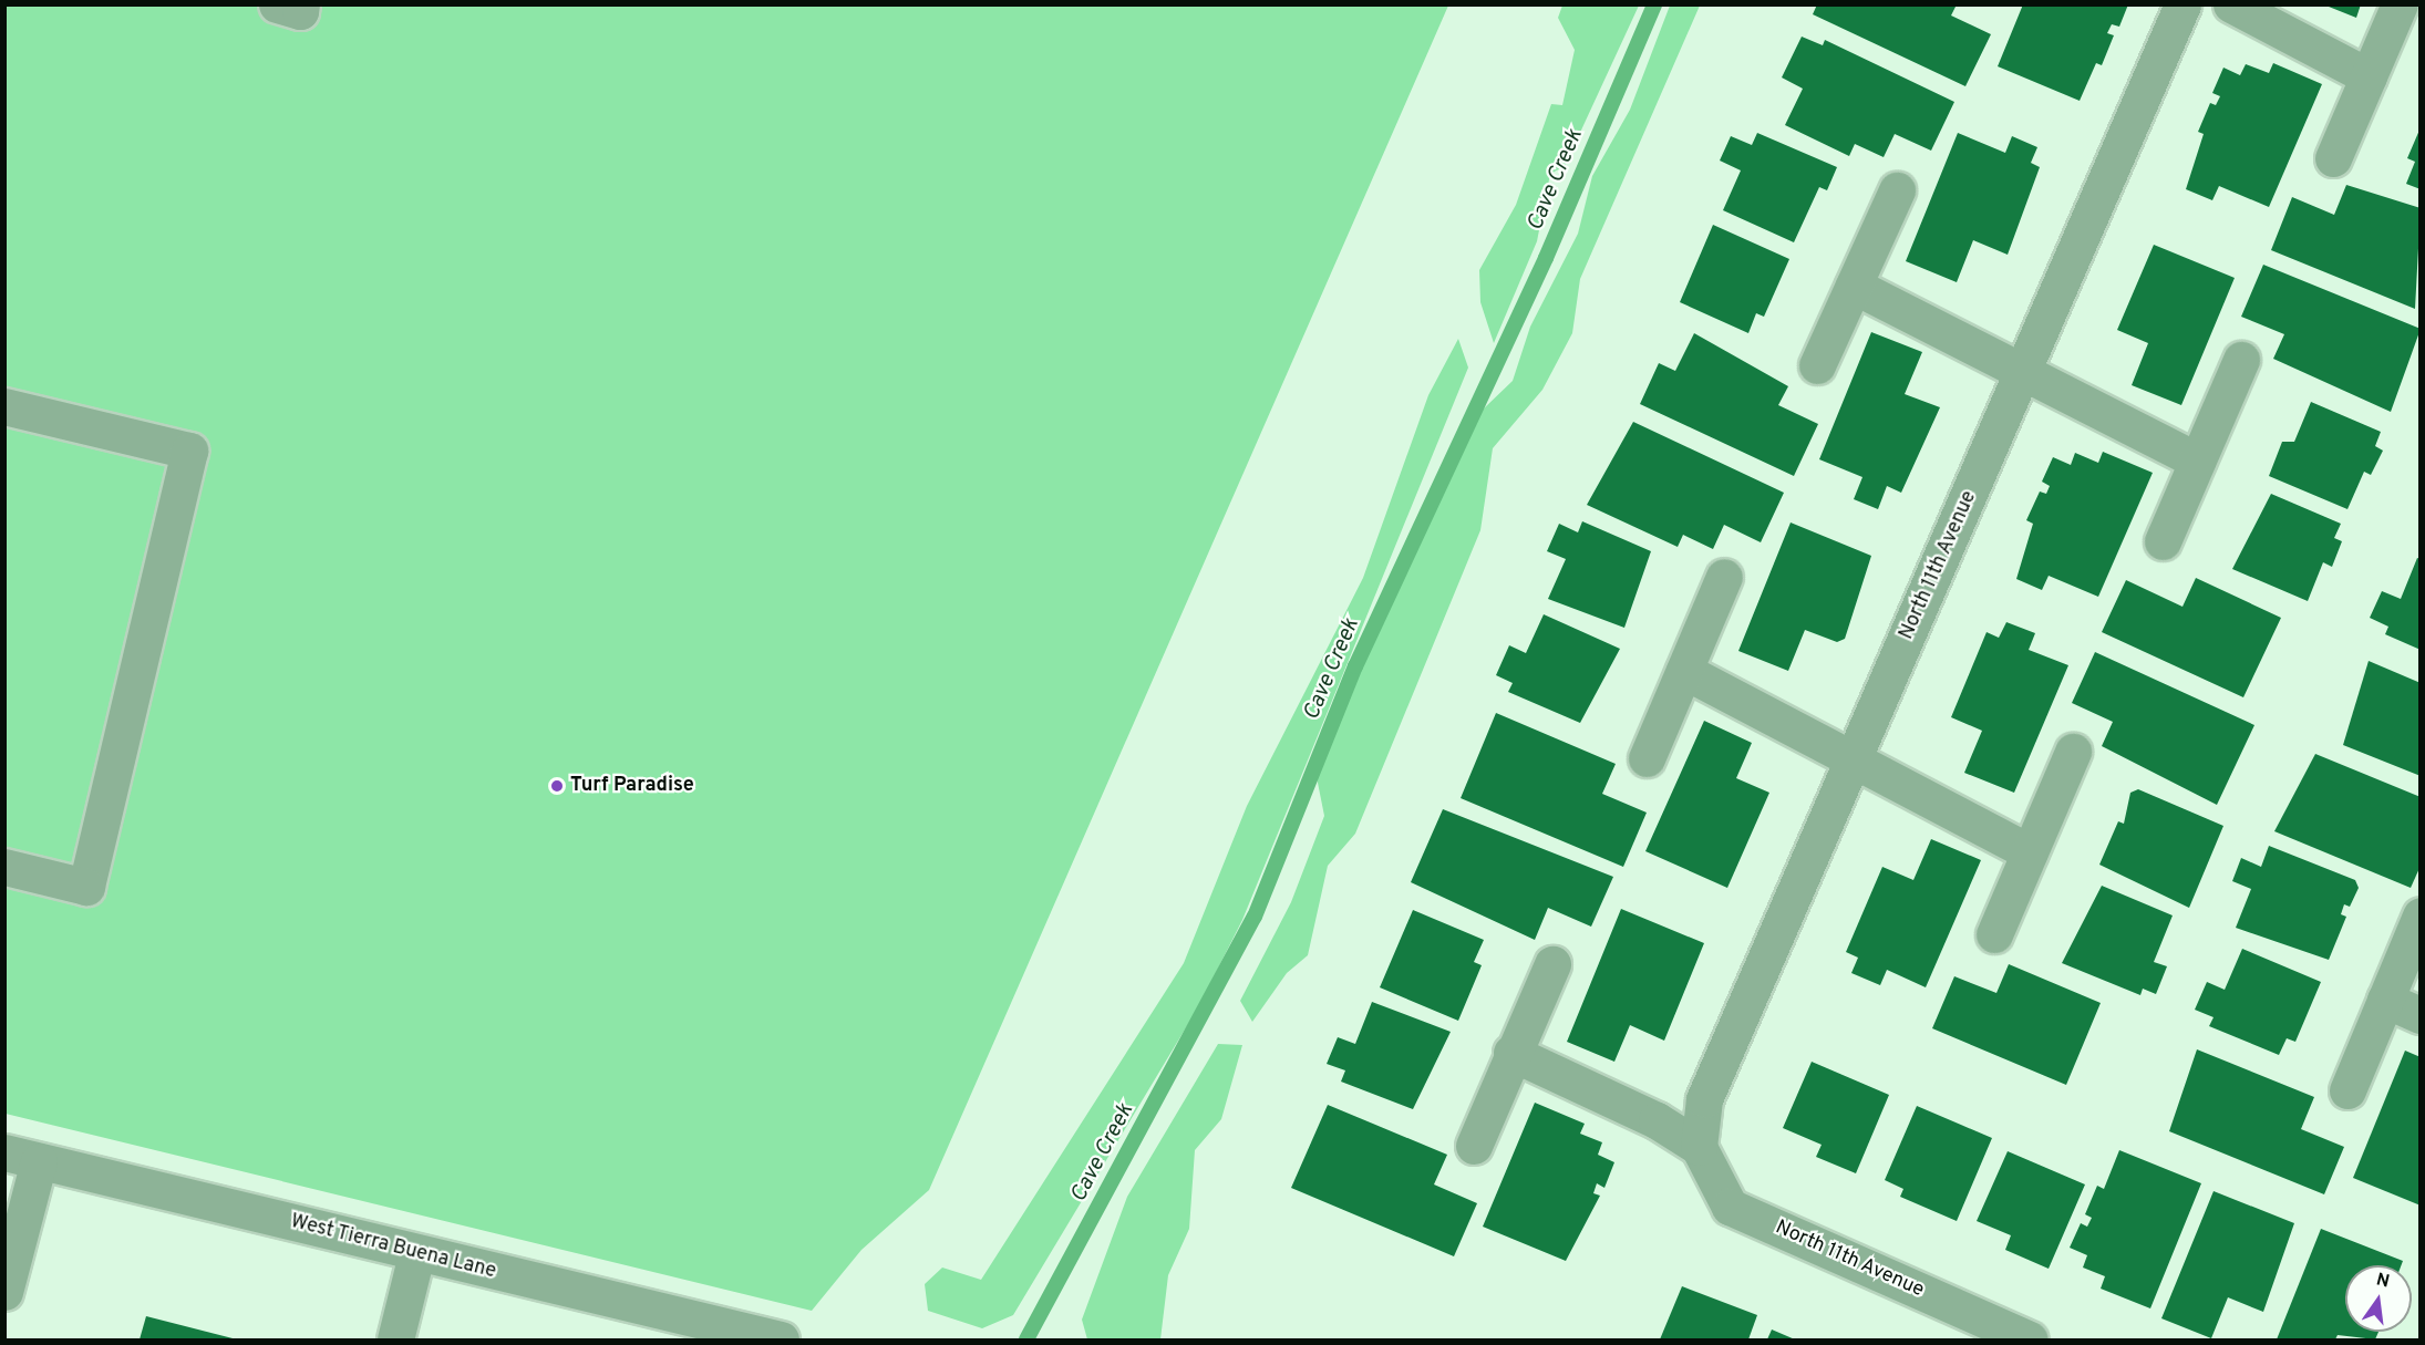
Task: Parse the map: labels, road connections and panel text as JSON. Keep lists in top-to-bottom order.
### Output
{
  "streets": {
    "street": ["North 11th Avenue", "West Tierra Buena Lane"]
  },
  "water": ["Cave Creek"],
  "places": ["Turf Paradise"],
  "north": "top"
}
